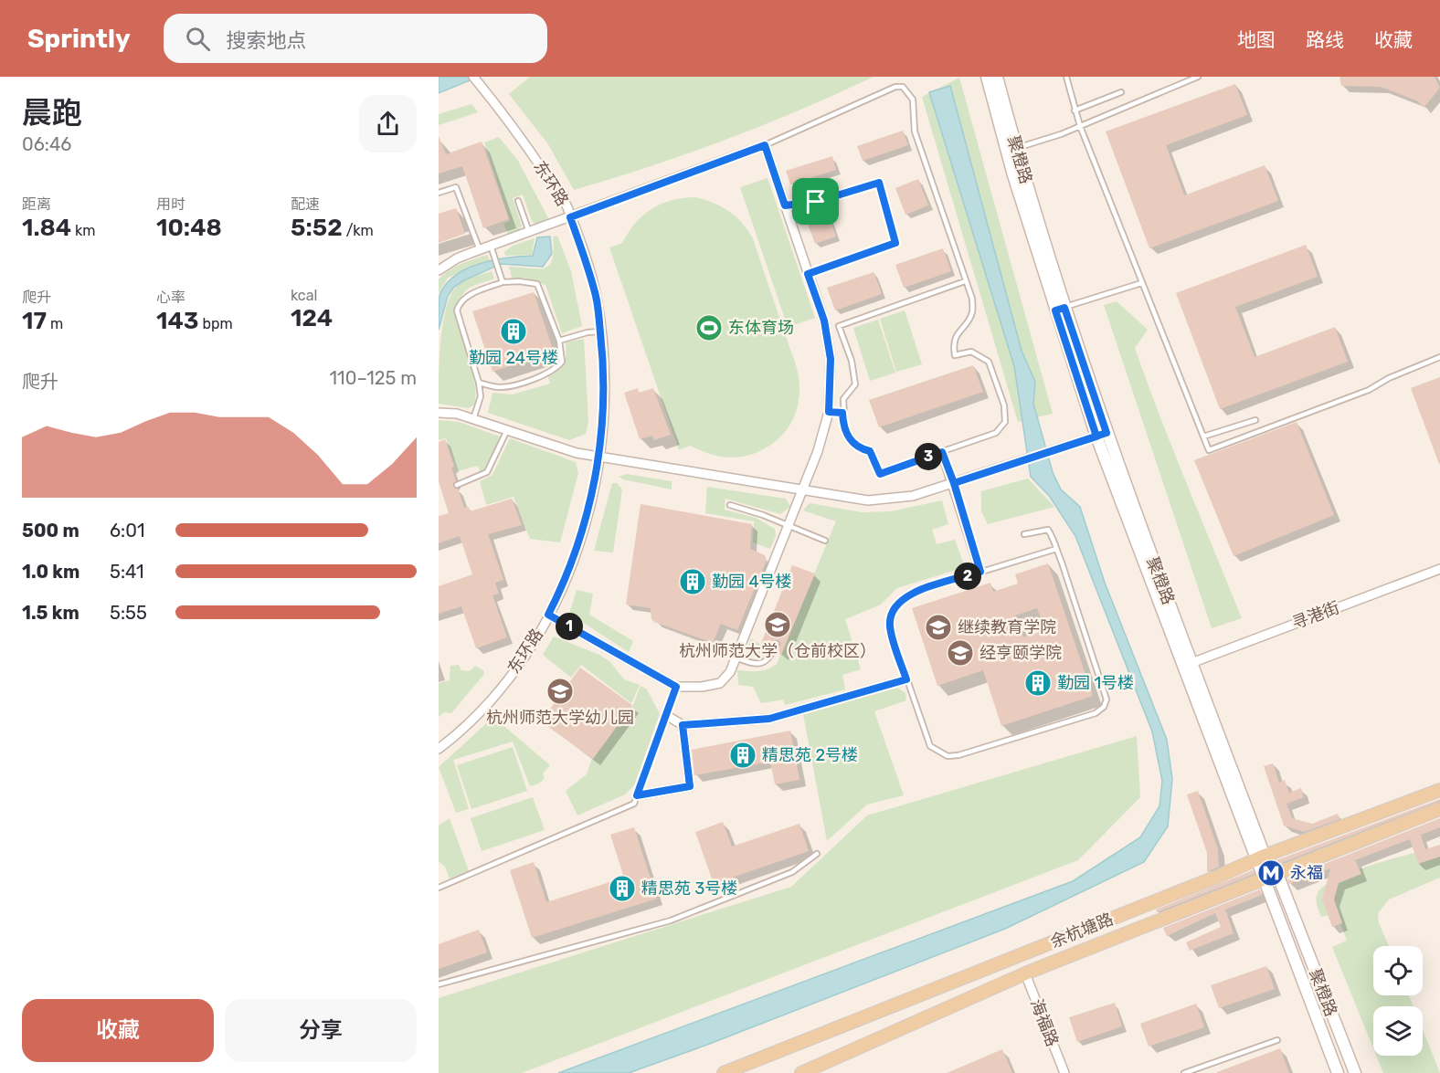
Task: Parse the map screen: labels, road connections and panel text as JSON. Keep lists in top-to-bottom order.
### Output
{
  "streets": {
    "main road": ["余杭塘路"],
    "street": [
      "聚橙路",
      "东环路",
      "寻港街",
      "海福路"
    ]
  },
  "crossings": [
    ["聚橙路", "寻港街"],
    ["聚橙路", "余杭塘路"],
    ["余杭塘路", "海福路"]
  ],
  "places": {
    "sports": ["东体育场"],
    "building": [
      "勤园 24号楼",
      "勤园 4号楼",
      "勤园 1号楼",
      "精思苑 2号楼",
      "精思苑 3号楼"
    ],
    "school or university": [
      "杭州师范大学（仓前校区）",
      "继续教育学院",
      "经亨颐学院",
      "杭州师范大学幼儿园"
    ],
    "metro station": ["永福"]
  },
  "page": {
    "header": "Sprintly",
    "search": "搜索地点",
    "nav": ["地图", "路线", "收藏"],
    "heading": ["晨跑", "06:46"],
    "stats": [
      ["距离", "1.84 km"],
      ["用时", "10:48"],
      ["配速", "5:52 /km"],
      ["爬升", "17 m"],
      ["心率", "143 bpm"],
      ["kcal", "124"]
    ],
    "chart": ["爬升", "110–125 m"],
    "pins": ["3", "2", "1"],
    "list": [
      {
        "name": "500 m",
        "note": "6:01"
      },
      {
        "name": "1.0 km",
        "note": "5:41"
      },
      {
        "name": "1.5 km",
        "note": "5:55"
      }
    ],
    "buttons": ["收藏", "分享"]
  }
}
